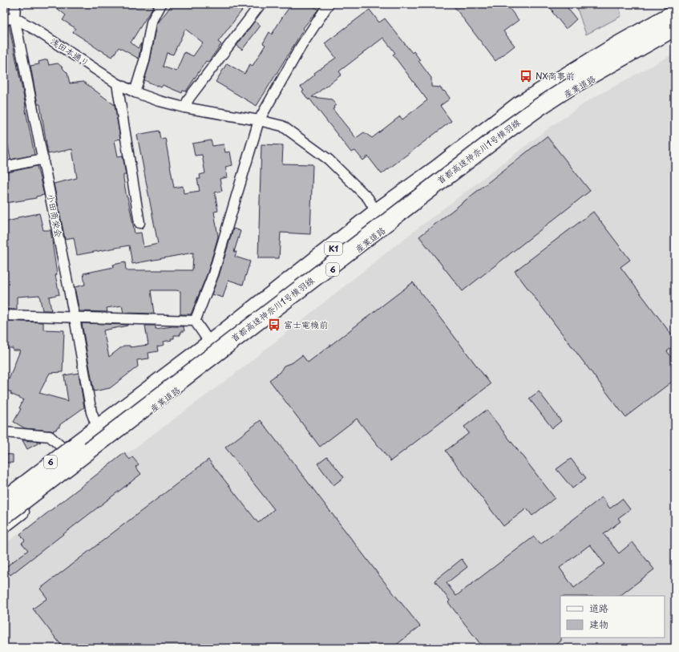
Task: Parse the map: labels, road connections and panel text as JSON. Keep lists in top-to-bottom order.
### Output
{
  "streets": {
    "highway": ["首都高速神奈川1号横羽線", "K1"],
    "main road": ["産業道路", "6"],
    "street": ["浅田本通り", "小田商栄会"]
  },
  "crossings": [
    ["浅田本通り", "産業道路"],
    ["浅田本通り", "小田商栄会"],
    ["産業道路", "小田商栄会"]
  ],
  "places": {
    "bus stop": ["NX商事前", "富士電機前"]
  },
  "legend": ["道路", "建物"]
}
